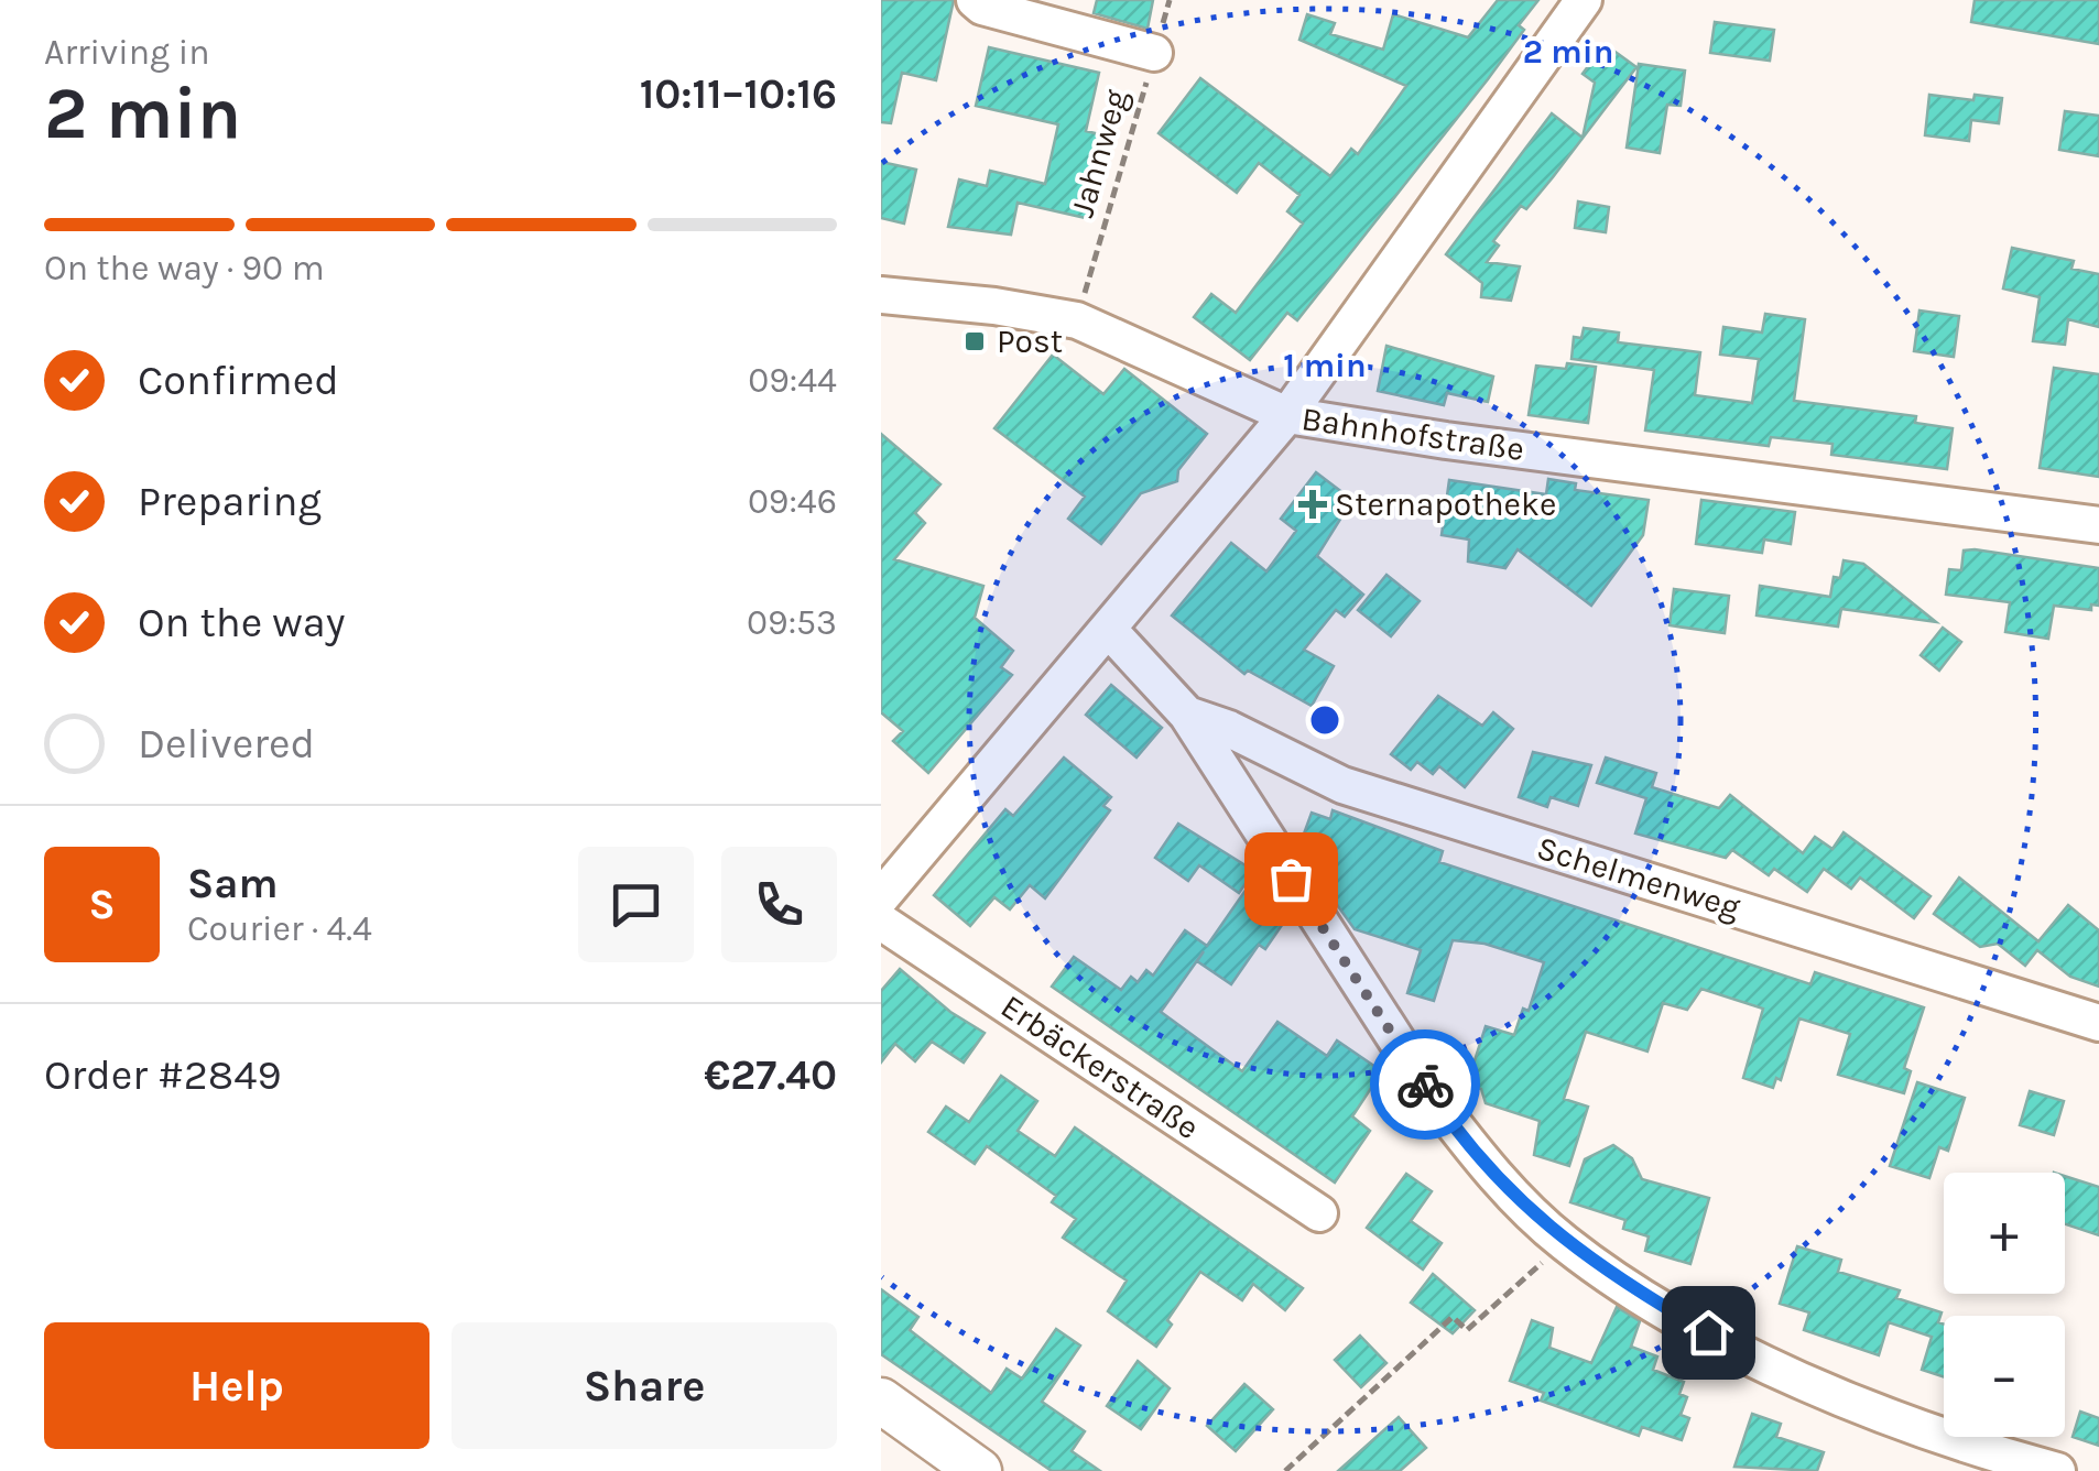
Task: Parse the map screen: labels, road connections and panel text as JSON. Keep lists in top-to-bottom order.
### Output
{
  "streets": {
    "street": ["Bahnhofstraße", "Schelmenweg", "Erbäckerstraße"],
    "path": ["Jahnweg"]
  },
  "places": {
    "transit": ["Post"],
    "health": ["Sternapotheke"]
  },
  "page": {
    "heading": ["2 min", "Arriving in", "10:11–10:16"],
    "panel": [
      "Sam",
      "Courier · 4.4",
      "Order #2849",
      "€27.40"
    ],
    "bar": "On the way · 90 m",
    "list": [
      ["Confirmed", "09:44"],
      ["Preparing", "09:46"],
      ["On the way", "09:53"],
      "Delivered"
    ],
    "round": "S",
    "map_buttons": ["+", "−"],
    "buttons": ["Help", "Share"]
  },
  "rings": ["2 min", "1 min"]
}
